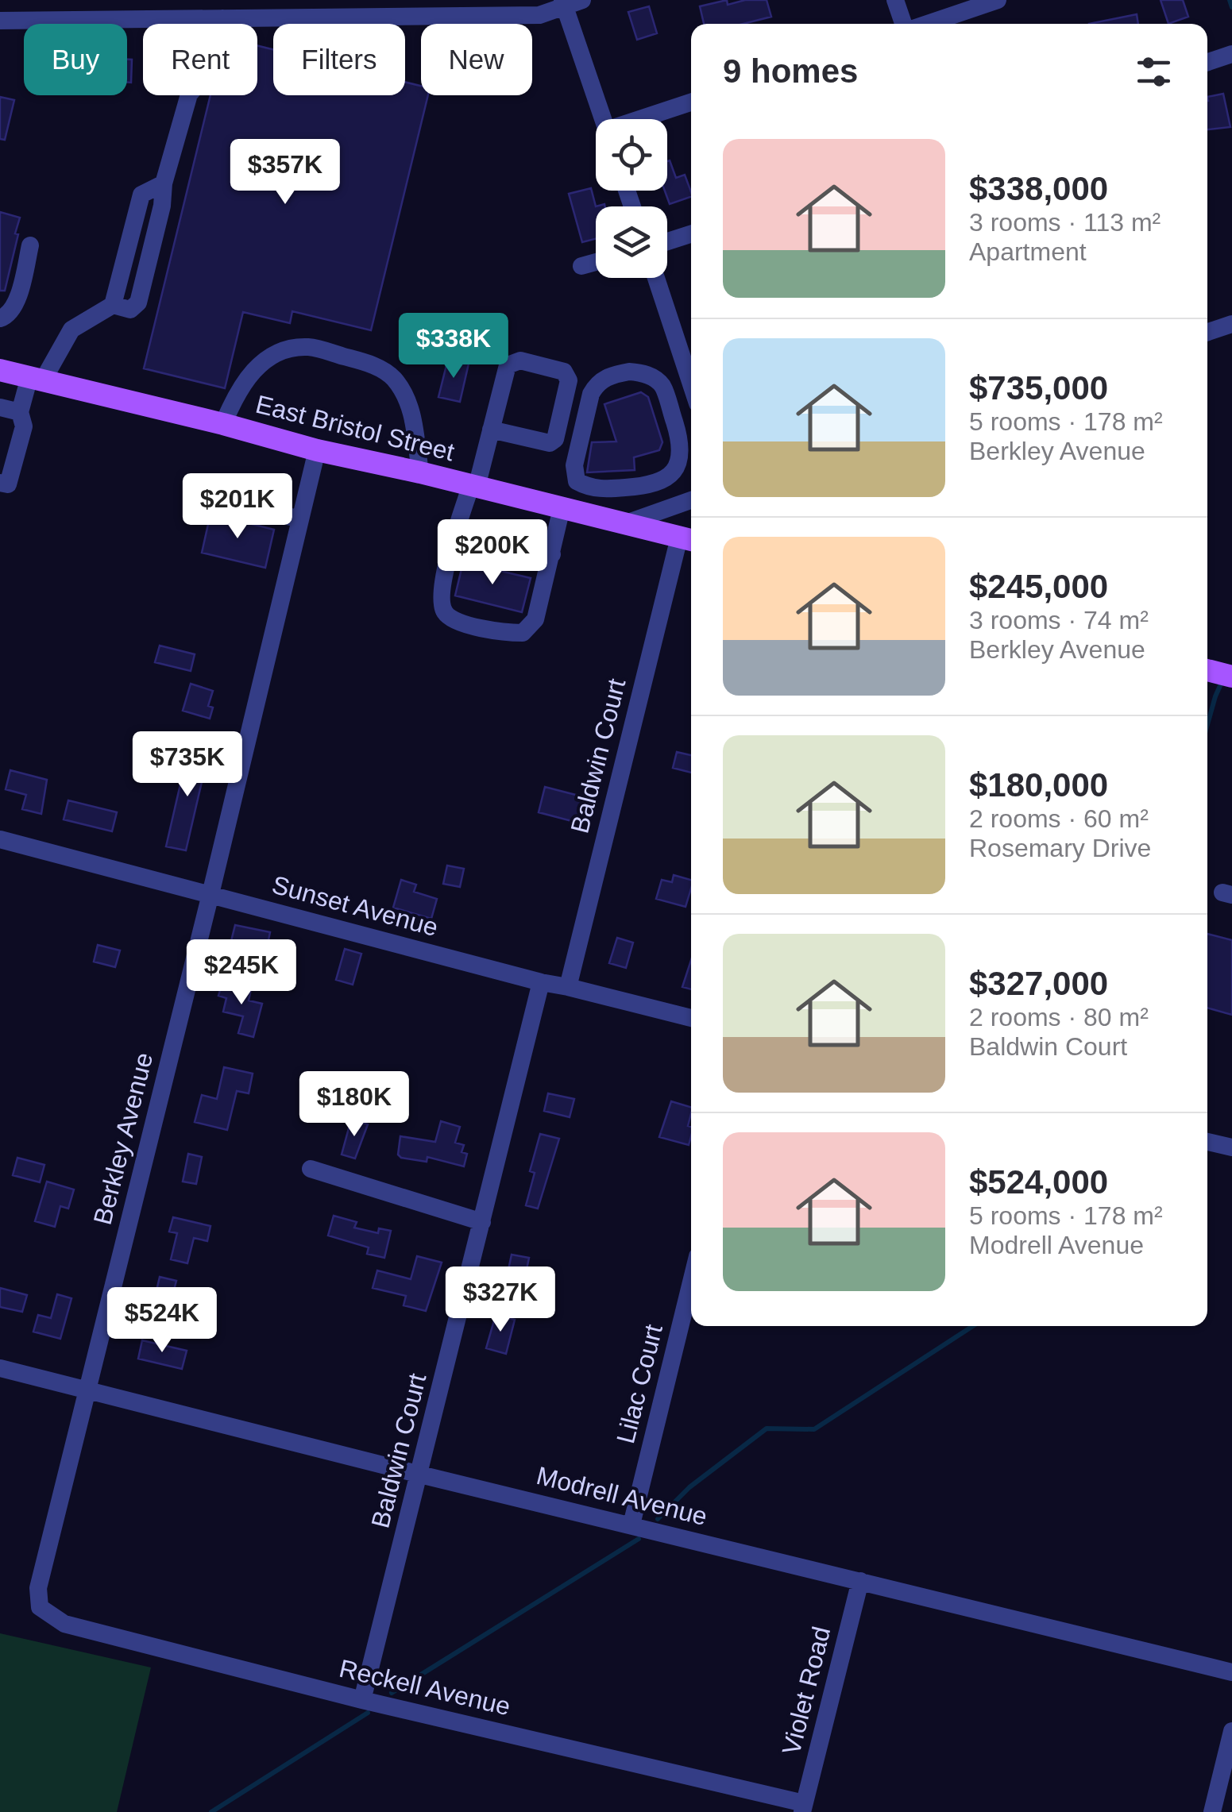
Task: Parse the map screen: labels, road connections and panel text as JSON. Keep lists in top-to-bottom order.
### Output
{
  "streets": {
    "main road": ["East Bristol Street"],
    "street": [
      "Baldwin Court",
      "Sunset Avenue",
      "Berkley Avenue",
      "Lilac Court",
      "Modrell Avenue",
      "Reckell Avenue",
      "Violet Road"
    ]
  },
  "crossings": [
    ["East Bristol Street", "Baldwin Court"],
    ["East Bristol Street", "Berkley Avenue"],
    ["Baldwin Court", "Sunset Avenue"],
    ["Baldwin Court", "Modrell Avenue"],
    ["Baldwin Court", "Reckell Avenue"],
    ["Sunset Avenue", "Berkley Avenue"],
    ["Berkley Avenue", "Modrell Avenue"],
    ["Berkley Avenue", "Reckell Avenue"],
    ["Lilac Court", "Modrell Avenue"],
    ["Modrell Avenue", "Violet Road"],
    ["Reckell Avenue", "Violet Road"]
  ],
  "page": {
    "chip": [
      "Buy",
      "Rent",
      "Filters",
      "New"
    ],
    "heading": "9 homes",
    "list": [
      {
        "name": "$338,000",
        "note": "3 rooms · 113 m² · Apartment"
      },
      {
        "name": "$735,000",
        "note": "5 rooms · 178 m² · Berkley Avenue"
      },
      {
        "name": "$245,000",
        "note": "3 rooms · 74 m² · Berkley Avenue"
      },
      {
        "name": "$180,000",
        "note": "2 rooms · 60 m² · Rosemary Drive"
      },
      {
        "name": "$327,000",
        "note": "2 rooms · 80 m² · Baldwin Court"
      },
      {
        "name": "$524,000",
        "note": "5 rooms · 178 m² · Modrell Avenue"
      }
    ],
    "price": [
      "$357K",
      "$338K",
      "$201K",
      "$200K",
      "$735K",
      "$245K",
      "$180K",
      "$327K",
      "$524K"
    ]
  }
}
